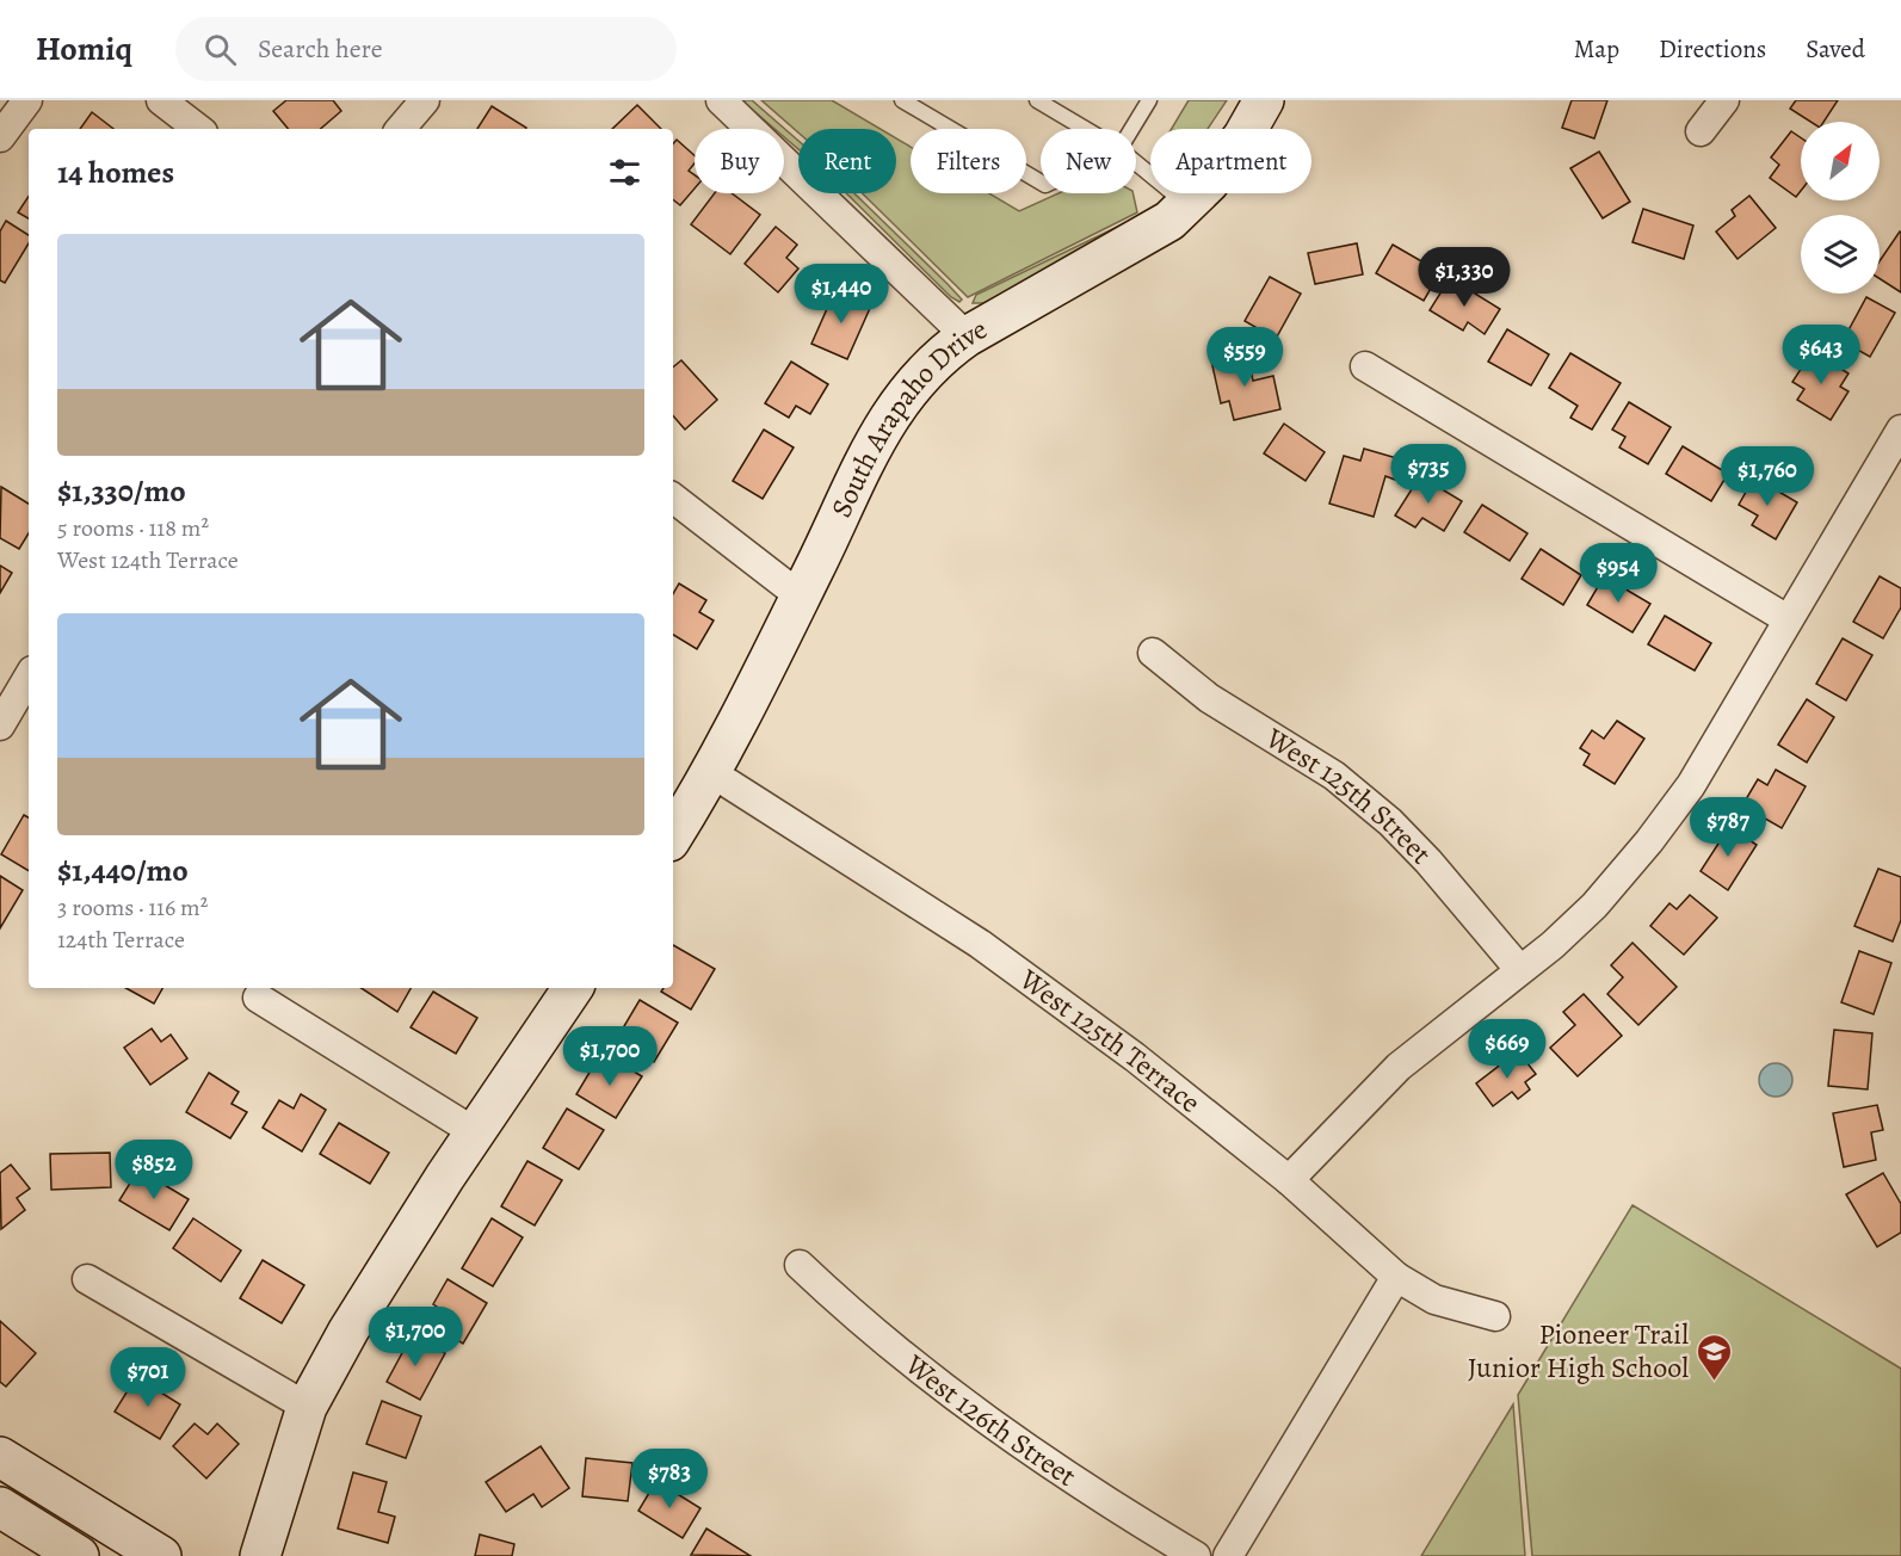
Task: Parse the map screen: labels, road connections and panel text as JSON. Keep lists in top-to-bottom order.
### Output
{
  "streets": {
    "street": [
      "South Arapaho Drive",
      "West 125th Street",
      "West 125th Terrace",
      "West 126th Street"
    ]
  },
  "crossings": [
    ["South Arapaho Drive", "West 125th Terrace"]
  ],
  "places": {
    "school or university": ["Pioneer Trail Junior High School"]
  },
  "north": "top right",
  "page": {
    "header": "Homiq",
    "search": "Search here",
    "nav": ["Map", "Directions", "Saved"],
    "chip": [
      "Buy",
      "Rent",
      "Filters",
      "New",
      "Apartment"
    ],
    "heading": "14 homes",
    "list": [
      {
        "name": "$1,330/mo",
        "note": "5 rooms · 118 m² · West 124th Terrace"
      },
      {
        "name": "$1,440/mo",
        "note": "3 rooms · 116 m² · 124th Terrace"
      }
    ],
    "price": [
      "$1,330",
      "$1,440",
      "$643",
      "$559",
      "$735",
      "$1,760",
      "$954",
      "$787",
      "$669",
      "$1,700",
      "$852",
      "$1,700",
      "$701",
      "$783"
    ]
  }
}
